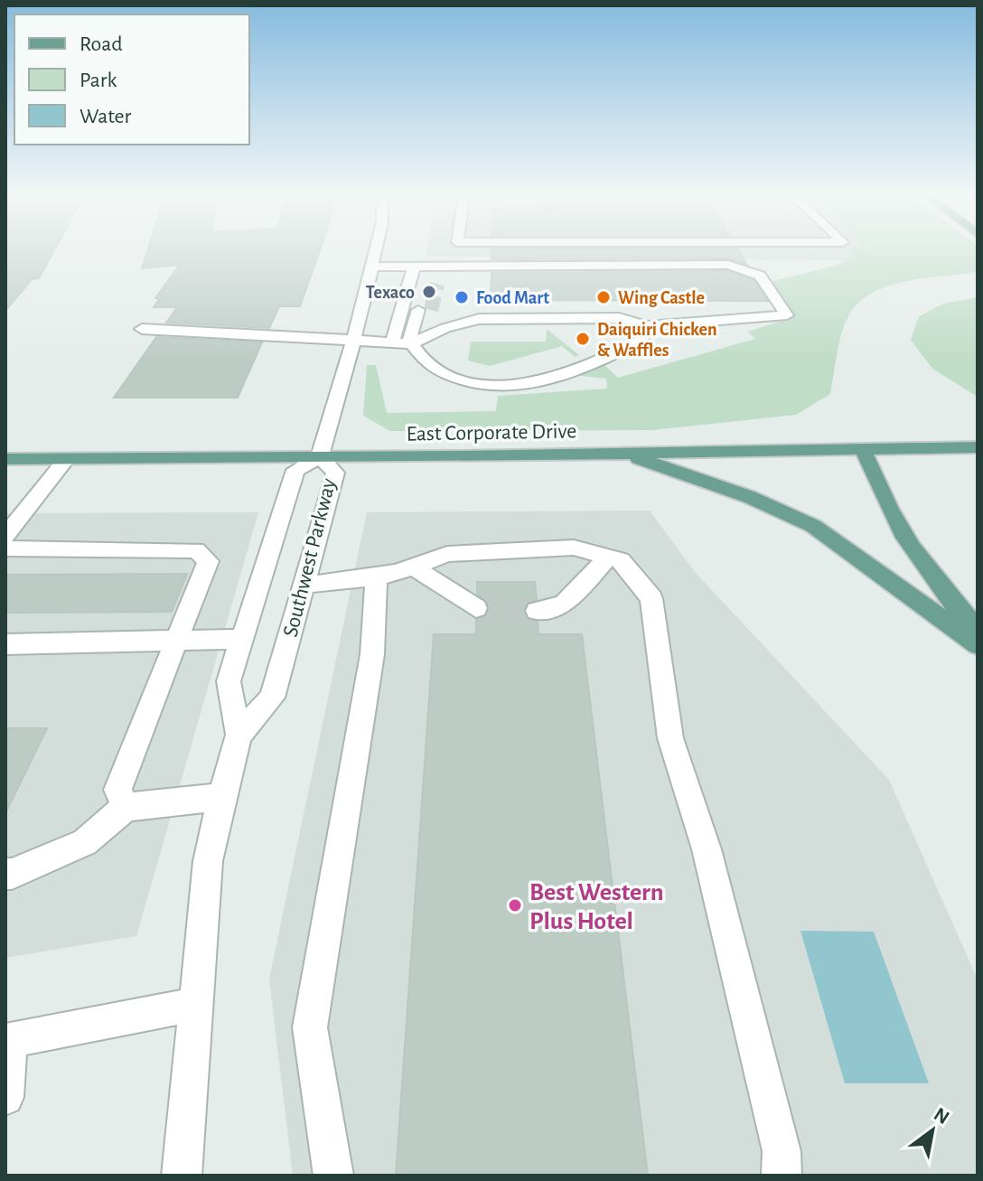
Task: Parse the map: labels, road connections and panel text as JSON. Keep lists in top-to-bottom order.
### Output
{
  "streets": {
    "main road": ["East Corporate Drive"],
    "street": ["Southwest Parkway"]
  },
  "crossings": [
    ["East Corporate Drive", "Southwest Parkway"]
  ],
  "places": [
    "Texaco",
    "Food Mart",
    "Wing Castle",
    "Daiquiri Chicken & Waffles",
    "Best Western Plus Hotel"
  ],
  "legend": ["Road", "Park", "Water"],
  "north": "top right"
}
